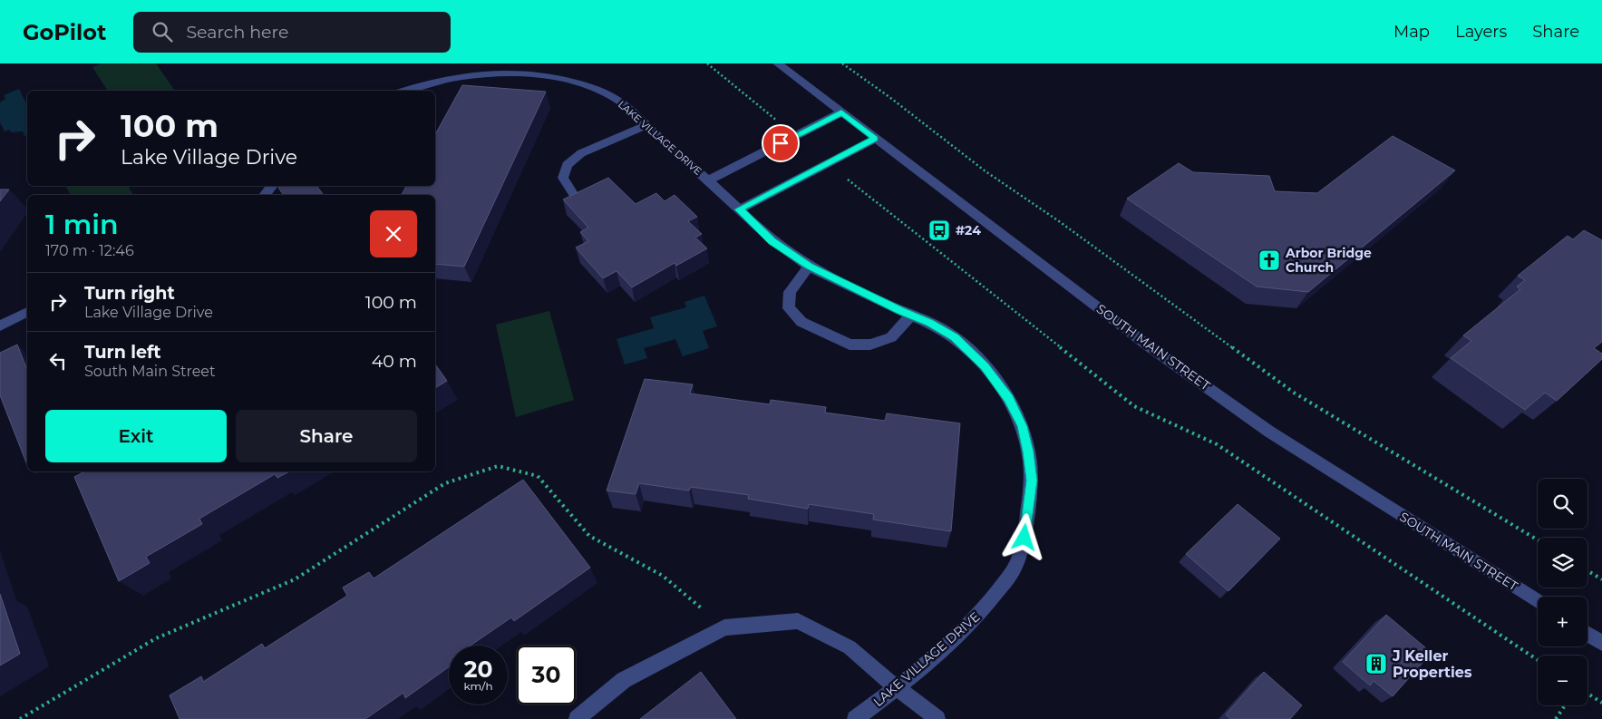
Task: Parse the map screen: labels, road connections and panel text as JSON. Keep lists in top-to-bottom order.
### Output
{
  "streets": {
    "street": ["LAKE VILLAGE DRIVE", "SOUTH MAIN STREET"]
  },
  "crossings": [
    ["LAKE VILLAGE DRIVE", "SOUTH MAIN STREET"]
  ],
  "places": {
    "bus stop": ["#24"],
    "church": ["Arbor Bridge Church"],
    "building": ["J Keller Properties"]
  },
  "page": {
    "header": "GoPilot",
    "search": "Search here",
    "nav": ["Map", "Layers", "Share"],
    "turn": ["100 m", "Lake Village Drive"],
    "heading": ["1 min", "170 m · 12:46"],
    "list": [
      {
        "name": "Turn right",
        "note": "Lake Village Drive",
        "value": "100 m"
      },
      {
        "name": "Turn left",
        "note": "South Main Street",
        "value": "40 m"
      }
    ],
    "buttons": ["Exit", "Share"],
    "map_buttons": ["+", "−"],
    "speed": "20 km/h",
    "limit": "30"
  }
}
